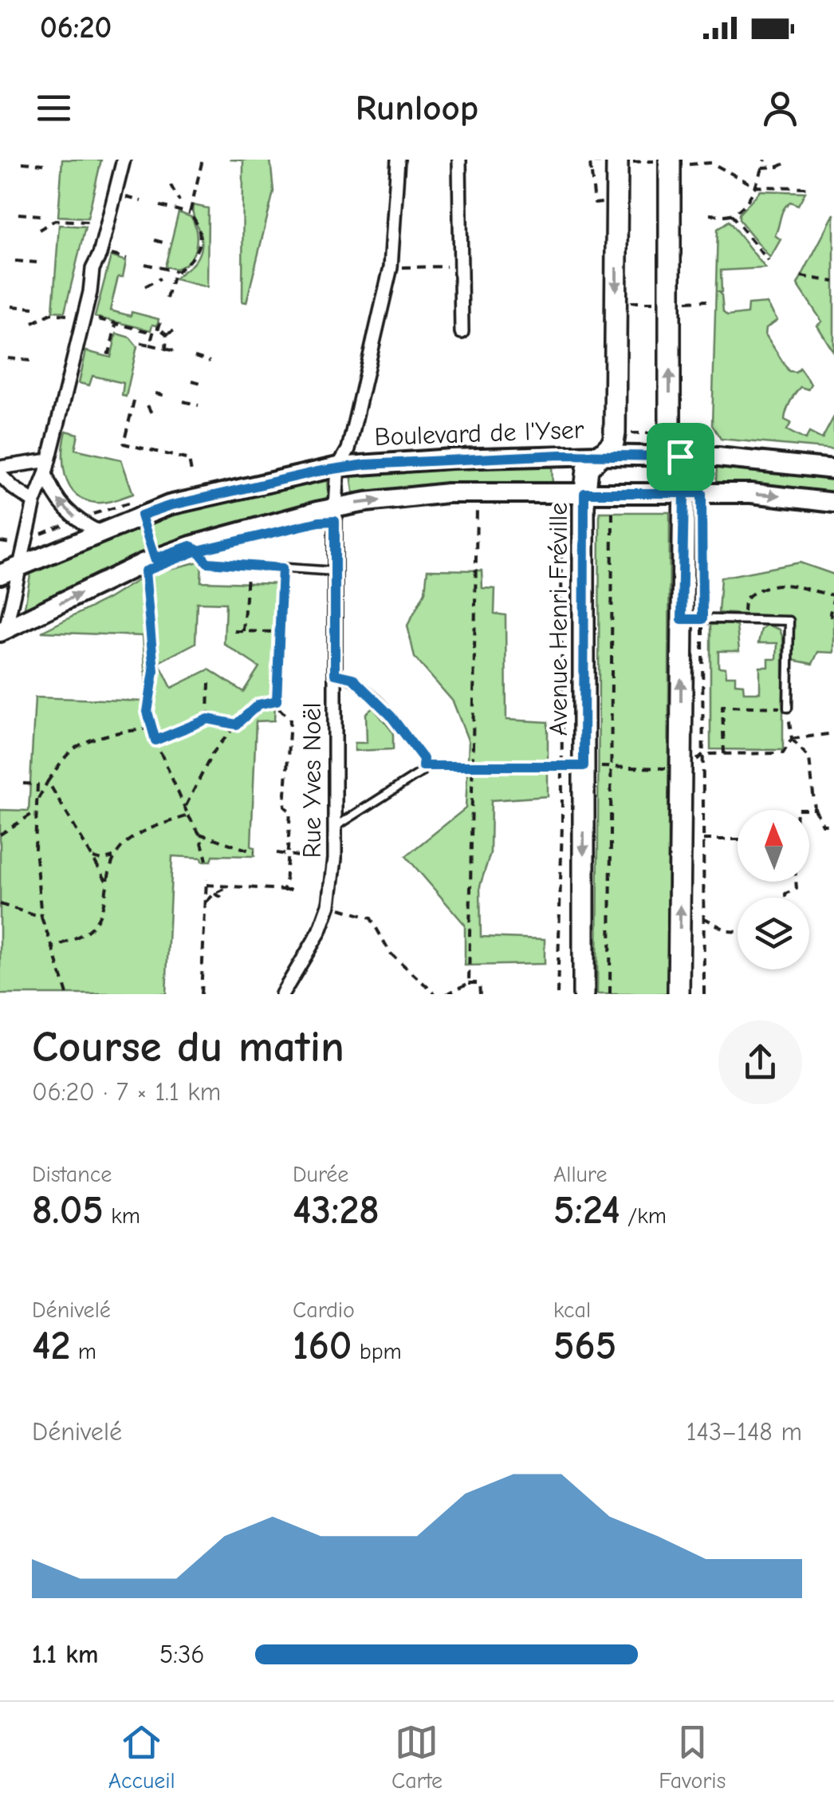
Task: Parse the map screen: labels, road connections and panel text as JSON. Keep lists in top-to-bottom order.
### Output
{
  "streets": {
    "main road": ["Boulevard de l'Yser", "Avenue Henri Fréville"],
    "street": ["Rue Yves Noël"]
  },
  "crossings": [
    ["Boulevard de l'Yser", "Avenue Henri Fréville"],
    ["Boulevard de l'Yser", "Rue Yves Noël"]
  ],
  "north": "top",
  "page": {
    "status": "06:20",
    "header": "Runloop",
    "heading": ["Course du matin", "06:20 · 7 × 1.1 km"],
    "stats": [
      ["Distance", "8.05 km"],
      ["Durée", "43:28"],
      ["Allure", "5:24 /km"],
      ["Dénivelé", "42 m"],
      ["Cardio", "160 bpm"],
      ["kcal", "565"]
    ],
    "chart": ["Dénivelé", "143–148 m"],
    "list": [
      {
        "name": "1.1 km",
        "note": "5:36"
      }
    ],
    "tabs": ["Accueil", "Carte", "Favoris"]
  }
}
